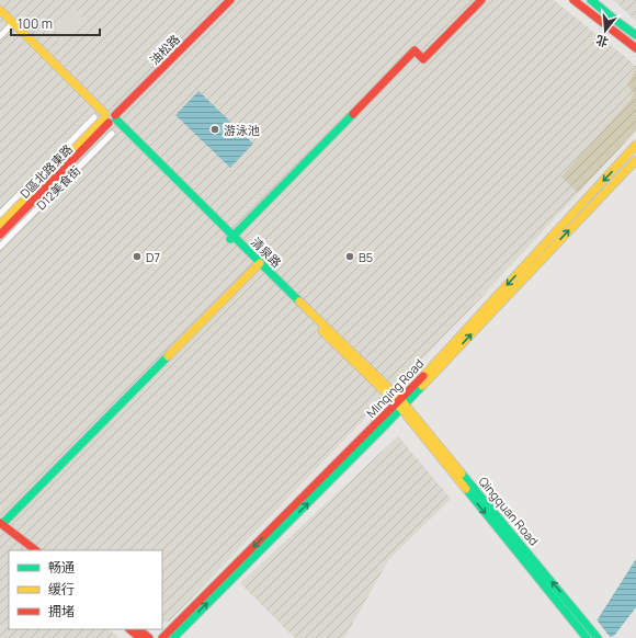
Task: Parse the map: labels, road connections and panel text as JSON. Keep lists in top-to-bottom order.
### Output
{
  "streets": {
    "main road": [
      "油松路",
      "D區北路東路",
      "清泉路",
      "Minqing Road",
      "Qingquan Road"
    ],
    "street": ["D12美食街"]
  },
  "crossings": [
    ["油松路", "D區北路東路"],
    ["油松路", "清泉路"],
    ["D區北路東路", "D12美食街"],
    ["D區北路東路", "清泉路"],
    ["清泉路", "Minqing Road"],
    ["清泉路", "Qingquan Road"],
    ["Minqing Road", "Qingquan Road"]
  ],
  "places": ["游泳池", "D7", "B5"],
  "legend": ["畅通", "缓行", "拥堵"],
  "scale_bar": "100 m",
  "north": "bottom"
}
